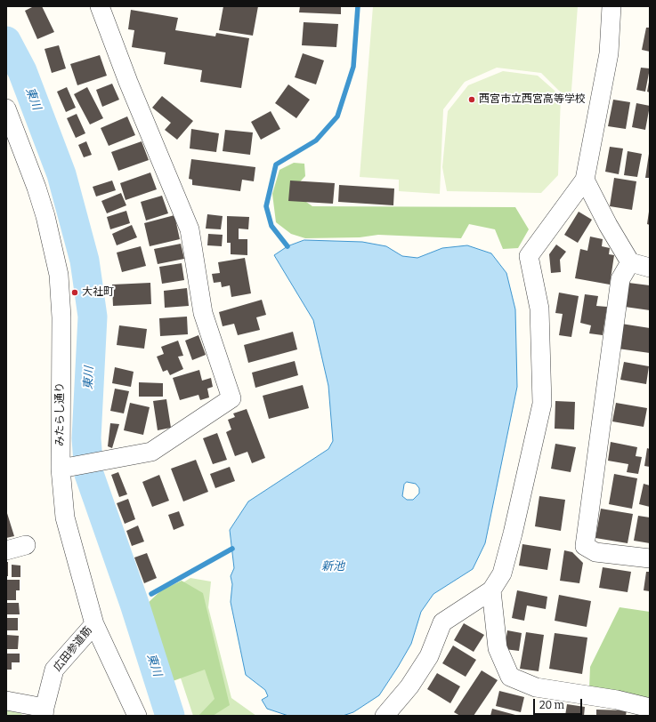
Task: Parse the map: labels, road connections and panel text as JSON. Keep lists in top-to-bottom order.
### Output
{
  "streets": {
    "street": ["みたらし通り", "広田参道筋"]
  },
  "crossings": [
    ["みたらし通り", "広田参道筋"]
  ],
  "water": ["東川", "新池"],
  "places": ["西宮市立西宮高等学校", "大社町"],
  "scale_bar": "20 m"
}
